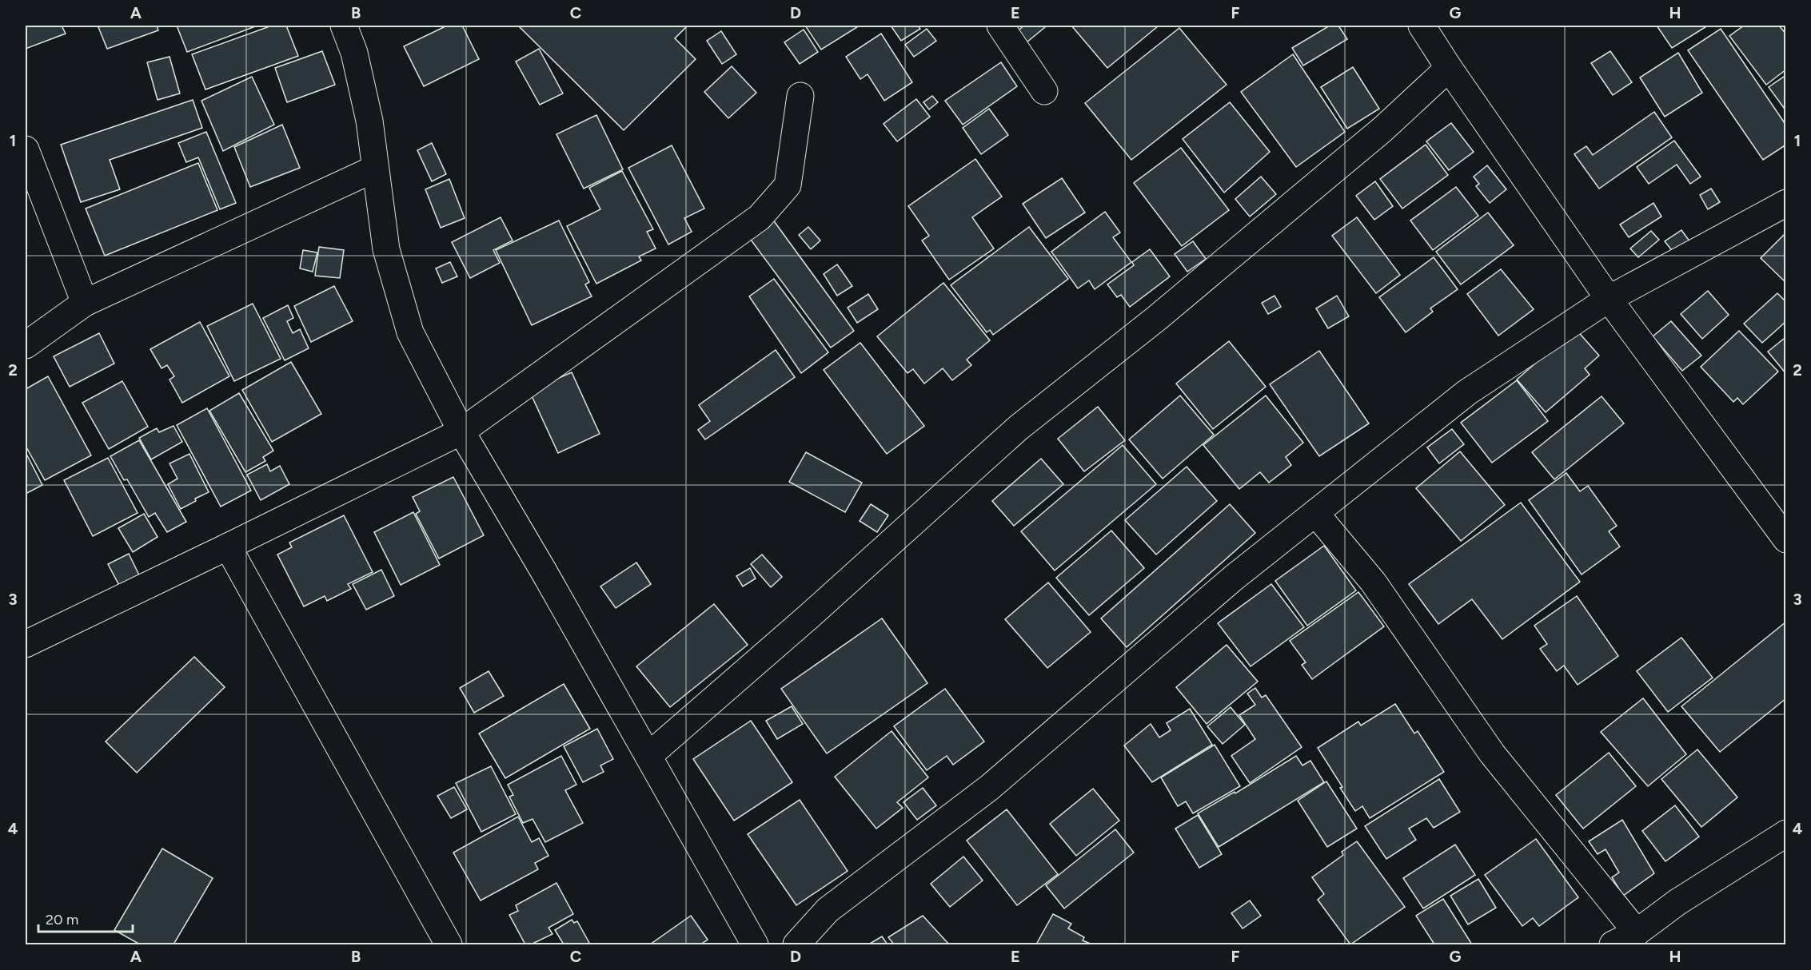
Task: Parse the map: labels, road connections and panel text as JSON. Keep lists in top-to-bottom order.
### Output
{
  "scale_bar": "20 m",
  "grid": {
    "columns": [
      "A",
      "B",
      "C",
      "D",
      "E",
      "F",
      "G",
      "H"
    ],
    "rows": [
      "1",
      "2",
      "3",
      "4"
    ]
  }
}
